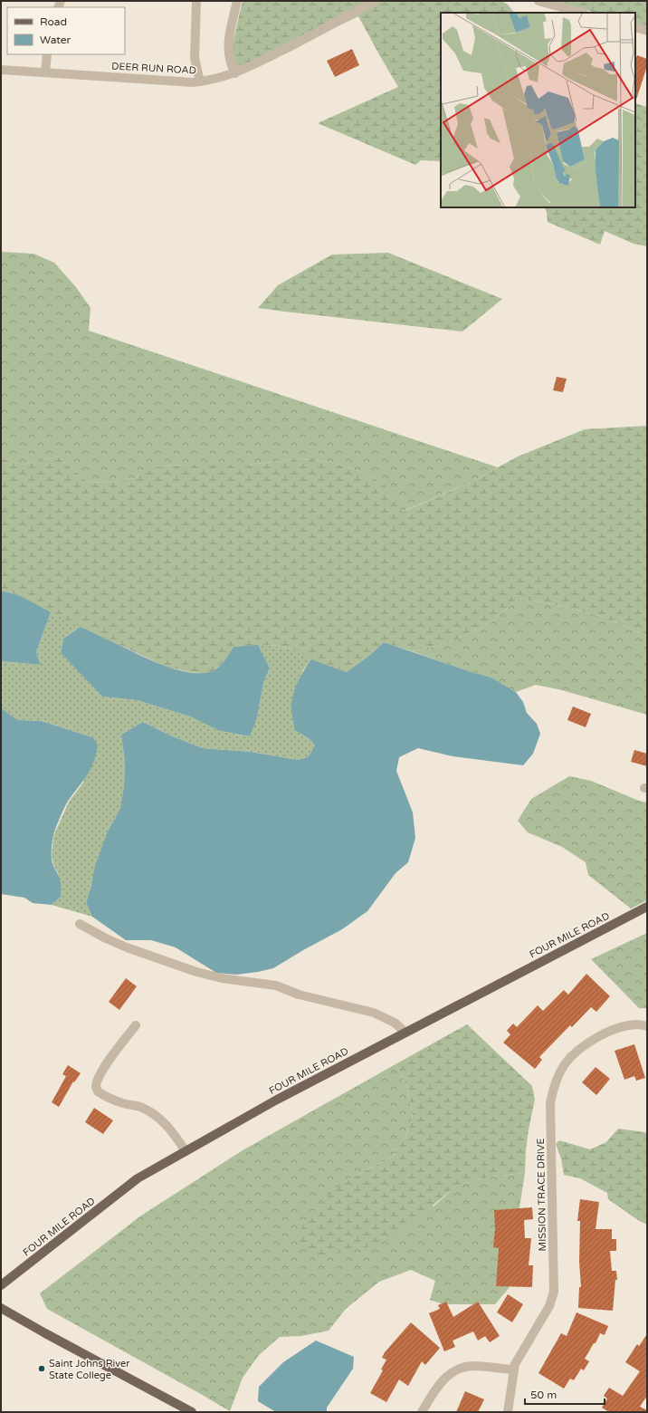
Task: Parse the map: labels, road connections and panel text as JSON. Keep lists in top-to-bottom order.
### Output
{
  "streets": {
    "main road": ["FOUR MILE ROAD"],
    "street": ["DEER RUN ROAD", "MISSION TRACE DRIVE"]
  },
  "places": ["Saint Johns River State College"],
  "legend": ["Road", "Water"],
  "scale_bar": "50 m"
}
